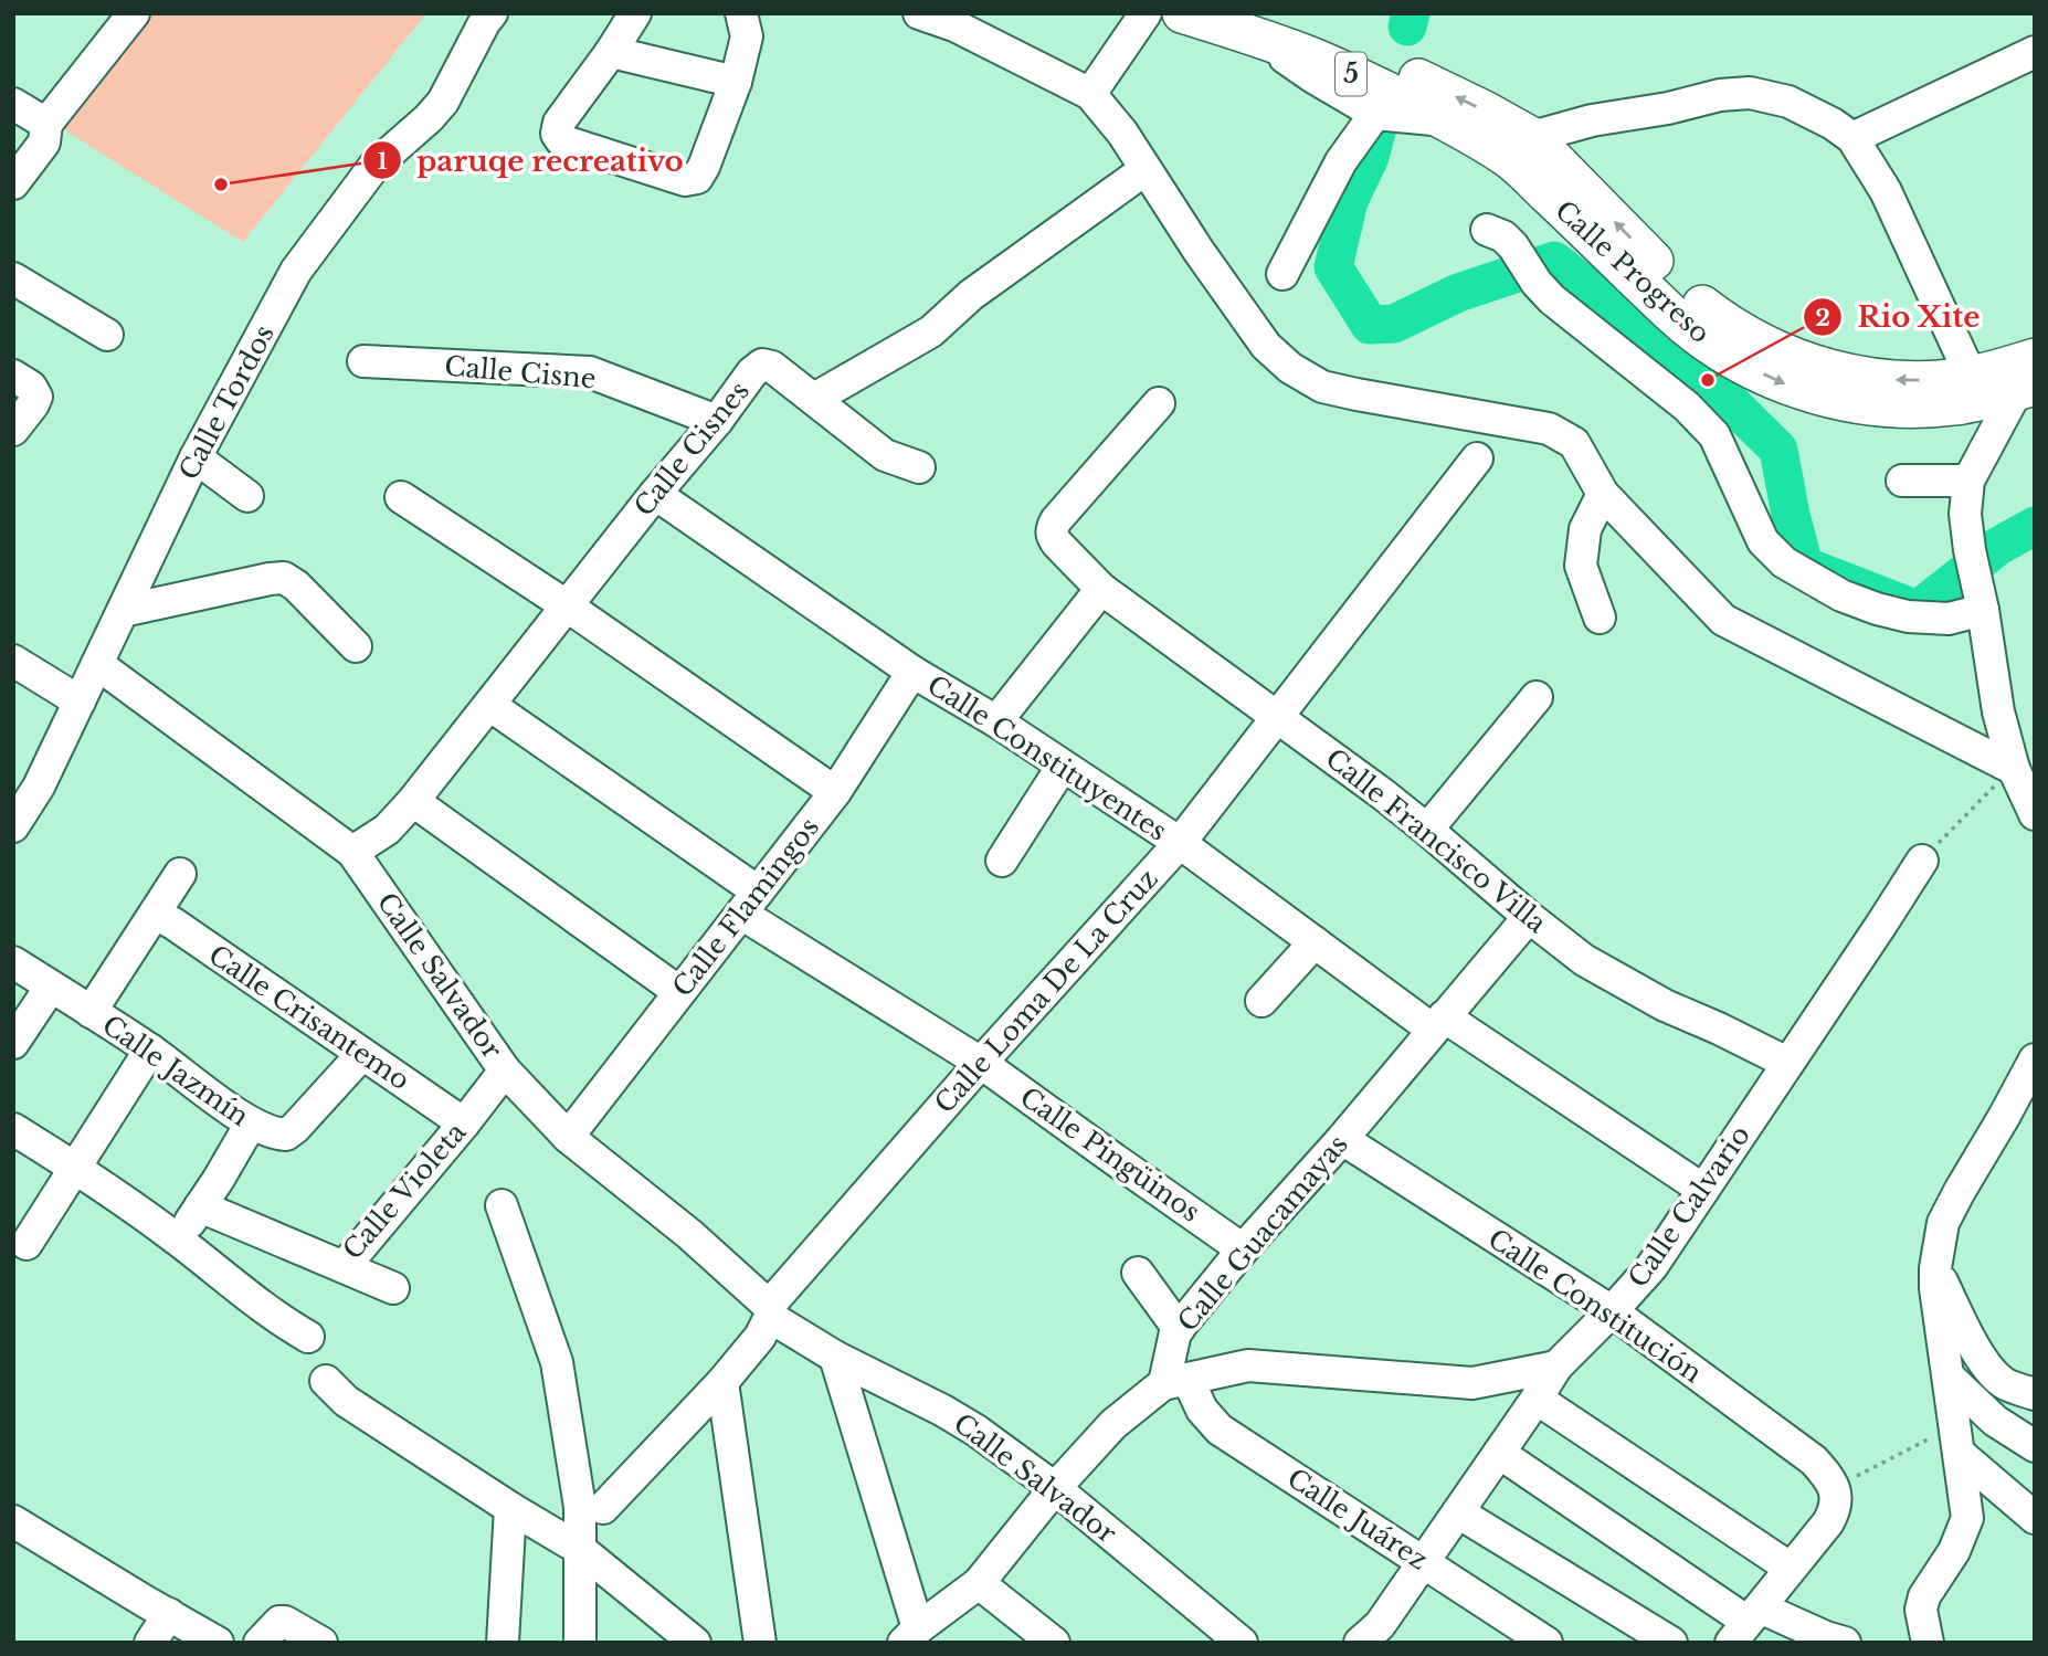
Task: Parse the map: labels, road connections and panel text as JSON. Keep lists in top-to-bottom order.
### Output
{
  "streets": {
    "main road": ["5", "Calle Progreso"],
    "street": [
      "Calle Cisne",
      "Calle Tordos",
      "Calle Cisnes",
      "Calle Constituyentes",
      "Calle Francisco Villa",
      "Calle Flamingos",
      "Calle Salvador",
      "Calle Loma De La Cruz",
      "Calle Crisantemo",
      "Calle Jazmín",
      "Calle Pingüinos",
      "Calle Violeta",
      "Calle Calvario",
      "Calle Guacamayas",
      "Calle Constitución",
      "Calle Juárez"
    ]
  },
  "crossings": [
    ["5", "Calle Progreso"],
    ["Calle Cisne", "Calle Cisnes"],
    ["Calle Tordos", "Calle Salvador"],
    ["Calle Cisnes", "Calle Constituyentes"],
    ["Calle Cisnes", "Calle Salvador"],
    ["Calle Cisnes", "Calle Pingüinos"],
    ["Calle Constituyentes", "Calle Flamingos"],
    ["Calle Constituyentes", "Calle Loma De La Cruz"],
    ["Calle Constituyentes", "Calle Calvario"],
    ["Calle Constituyentes", "Calle Guacamayas"],
    ["Calle Francisco Villa", "Calle Loma De La Cruz"],
    ["Calle Francisco Villa", "Calle Calvario"],
    ["Calle Francisco Villa", "Calle Guacamayas"],
    ["Calle Flamingos", "Calle Salvador"],
    ["Calle Flamingos", "Calle Pingüinos"],
    ["Calle Salvador", "Calle Loma De La Cruz"],
    ["Calle Salvador", "Calle Violeta"],
    ["Calle Loma De La Cruz", "Calle Pingüinos"],
    ["Calle Crisantemo", "Calle Jazmín"],
    ["Calle Crisantemo", "Calle Violeta"],
    ["Calle Pingüinos", "Calle Guacamayas"],
    ["Calle Calvario", "Calle Constitución"],
    ["Calle Calvario", "Calle Juárez"],
    ["Calle Guacamayas", "Calle Constitución"],
    ["Calle Guacamayas", "Calle Juárez"]
  ],
  "places": ["paruqe recreativo", "Rio Xite"]
}
